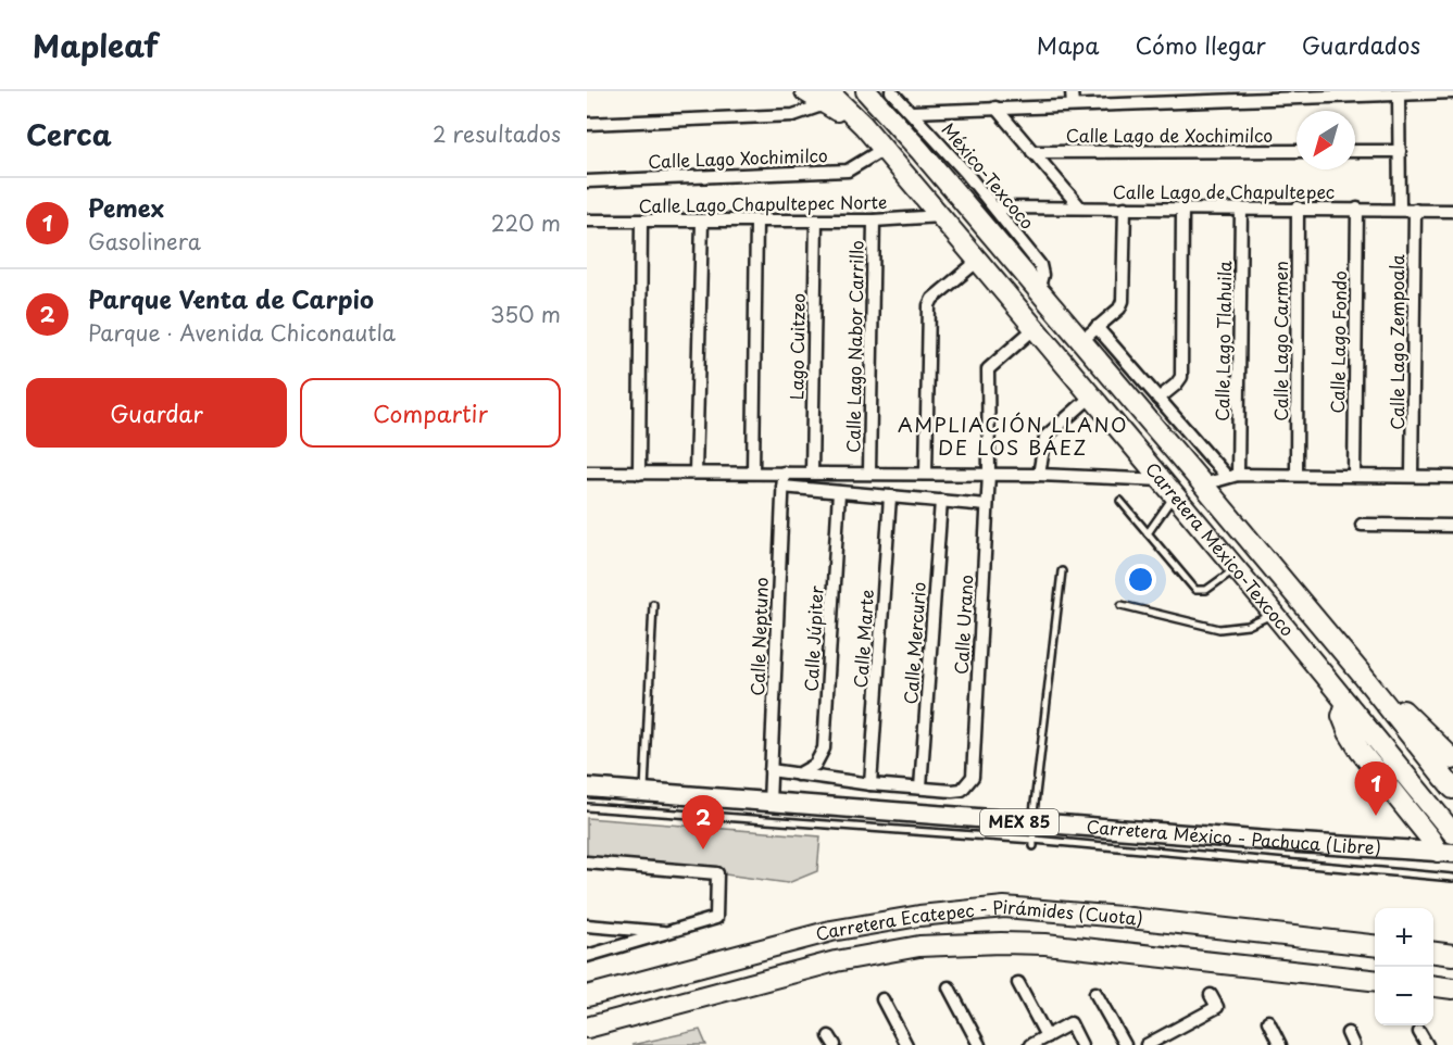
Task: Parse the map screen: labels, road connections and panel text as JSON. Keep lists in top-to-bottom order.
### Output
{
  "streets": {
    "highway": ["Carretera México-Texcoco", "Carretera Ecatepec - Pirámides (Cuota)"],
    "main road": ["MEX 85", "Carretera México - Pachuca (Libre)"],
    "street": [
      "Calle Lago de Xochimilco",
      "Calle Lago Xochimilco",
      "México-Texcoco",
      "Calle Lago de Chapultepec",
      "Calle Lago Chapultepec Norte",
      "Calle Lago Tlahuila",
      "Calle Lago Carmen",
      "Calle Lago Fondo",
      "Calle Lago Zempoala",
      "Lago Cuitzeo",
      "Calle Lago Nabor Carrillo",
      "Calle Urano",
      "Calle Neptuno",
      "Calle Júpiter",
      "Calle Marte",
      "Calle Mercurio"
    ]
  },
  "crossings": [
    ["Calle Lago Xochimilco", "Carretera México-Texcoco"],
    ["México-Texcoco", "Calle Lago de Chapultepec"],
    ["México-Texcoco", "Carretera México-Texcoco"],
    ["Calle Lago de Chapultepec", "Calle Lago Tlahuila"],
    ["Calle Lago de Chapultepec", "Calle Lago Carmen"],
    ["Calle Lago de Chapultepec", "Calle Lago Fondo"],
    ["Calle Lago de Chapultepec", "Calle Lago Zempoala"],
    ["Calle Lago Chapultepec Norte", "Lago Cuitzeo"],
    ["Calle Lago Chapultepec Norte", "Calle Lago Nabor Carrillo"],
    ["Calle Lago Chapultepec Norte", "Carretera México-Texcoco"],
    ["Carretera México-Texcoco", "Calle Urano"],
    ["Calle Urano", "Calle Mercurio"],
    ["Calle Neptuno", "Carretera México - Pachuca (Libre)"]
  ],
  "districts": ["AMPLIACIÓN LLANO DE LOS BÁEZ"],
  "north": "bottom left",
  "page": {
    "header": "Mapleaf",
    "nav": ["Mapa", "Cómo llegar", "Guardados"],
    "heading": ["Cerca", "2 resultados"],
    "list": [
      {
        "mark": "1",
        "name": "Pemex",
        "note": "Gasolinera",
        "value": "220 m"
      },
      {
        "mark": "2",
        "name": "Parque Venta de Carpio",
        "note": "Parque · Avenida Chiconautla",
        "value": "350 m"
      }
    ],
    "buttons": ["Guardar", "Compartir"],
    "pins": ["1", "2"],
    "map_buttons": ["+", "−"]
  }
}
